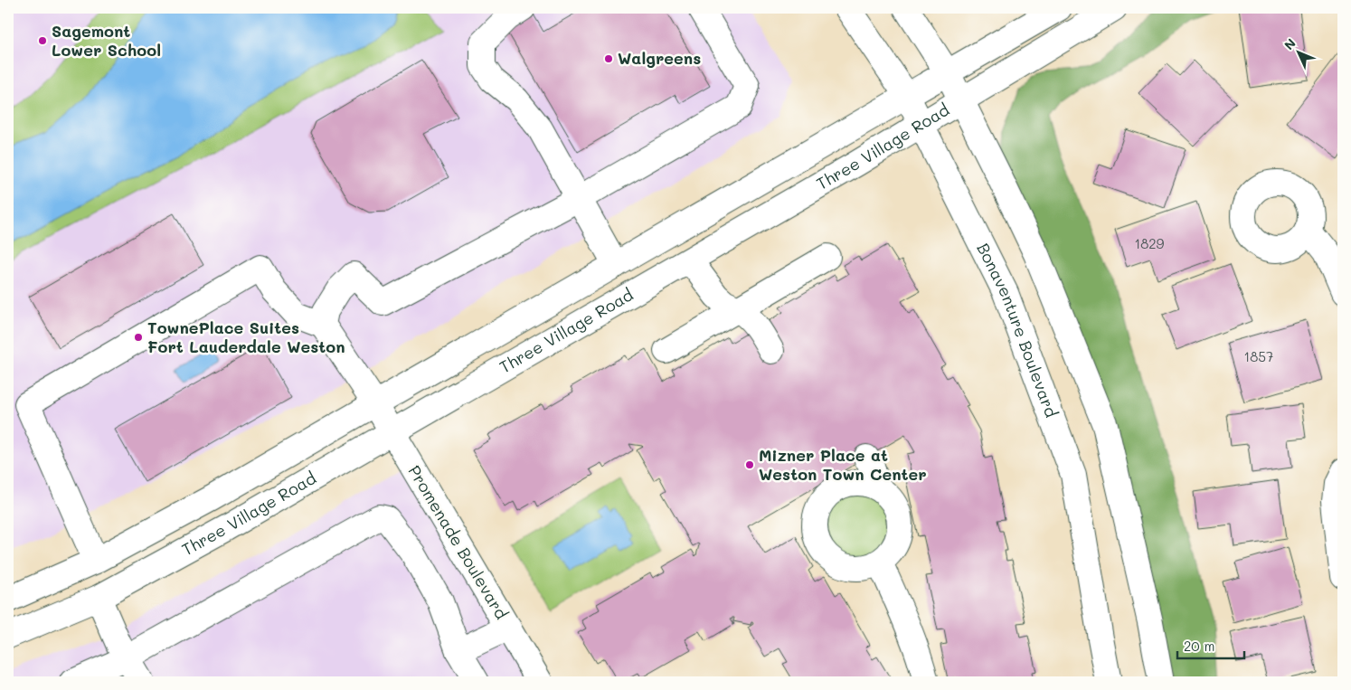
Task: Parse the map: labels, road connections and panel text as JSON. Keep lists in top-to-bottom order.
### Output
{
  "streets": {
    "street": ["Three Village Road", "Bonaventure Boulevard", "Promenade Boulevard"]
  },
  "crossings": [
    ["Three Village Road", "Bonaventure Boulevard"],
    ["Three Village Road", "Promenade Boulevard"]
  ],
  "places": [
    "Sagemont Lower School",
    "Walgreens",
    "TownePlace Suites Fort Lauderdale Weston",
    "Mizner Place at Weston Town Center"
  ],
  "house_numbers": ["1829", "1857"],
  "scale_bar": "20 m",
  "north": "top left"
}
